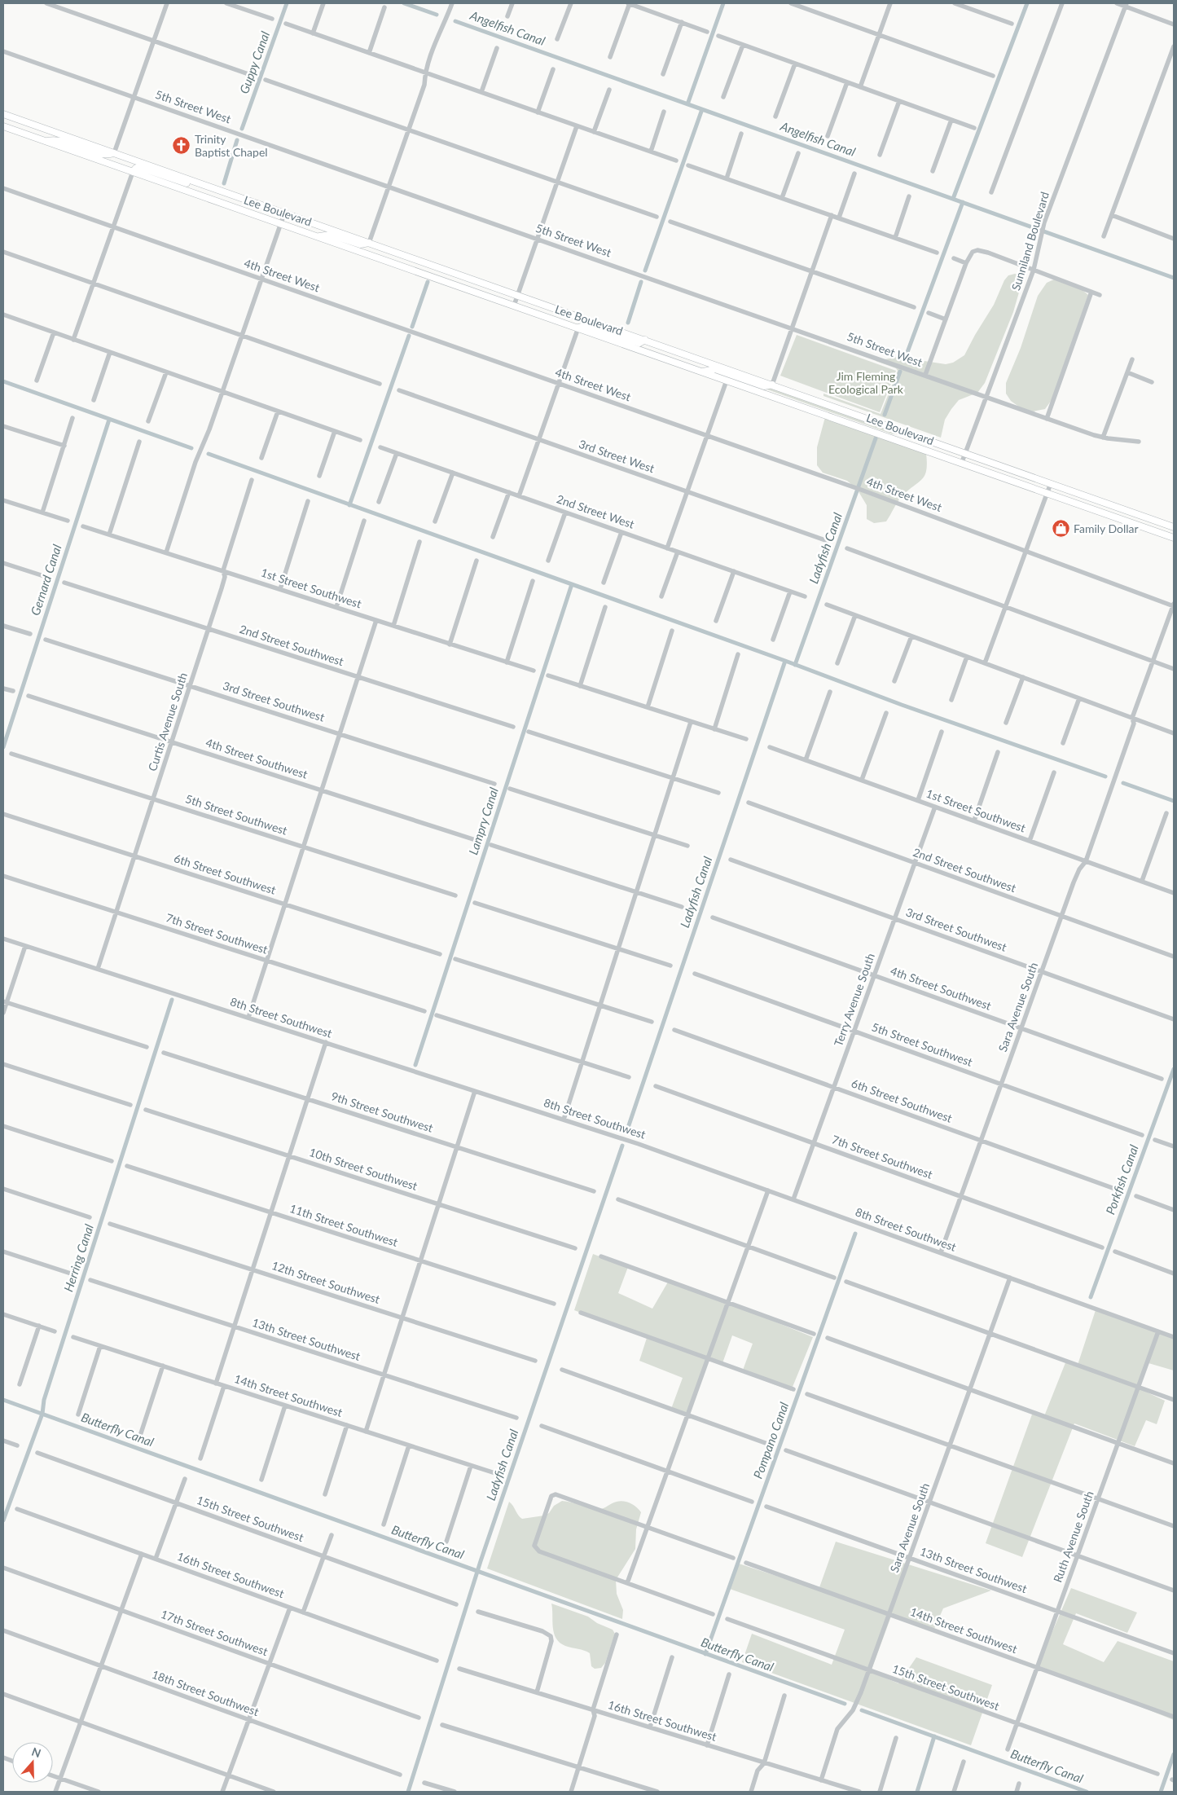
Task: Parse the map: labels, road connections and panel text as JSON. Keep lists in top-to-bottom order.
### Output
{
  "streets": {
    "main road": ["Lee Boulevard"],
    "street": [
      "5th Street West",
      "Sunniland Boulevard",
      "4th Street West",
      "3rd Street West",
      "2nd Street West",
      "1st Street Southwest",
      "2nd Street Southwest",
      "3rd Street Southwest",
      "Curtis Avenue South",
      "4th Street Southwest",
      "5th Street Southwest",
      "6th Street Southwest",
      "7th Street Southwest",
      "Terry Avenue South",
      "Sara Avenue South",
      "8th Street Southwest",
      "9th Street Southwest",
      "10th Street Southwest",
      "11th Street Southwest",
      "12th Street Southwest",
      "13th Street Southwest",
      "14th Street Southwest",
      "15th Street Southwest",
      "Ruth Avenue South",
      "16th Street Southwest",
      "17th Street Southwest",
      "18th Street Southwest"
    ]
  },
  "crossings": [
    ["5th Street West", "Sunniland Boulevard"],
    ["Lee Boulevard", "Sunniland Boulevard"],
    ["4th Street West", "Sara Avenue South"],
    ["1st Street Southwest", "Curtis Avenue South"],
    ["1st Street Southwest", "Terry Avenue South"],
    ["1st Street Southwest", "Sara Avenue South"],
    ["2nd Street Southwest", "Curtis Avenue South"],
    ["2nd Street Southwest", "Terry Avenue South"],
    ["2nd Street Southwest", "Sara Avenue South"],
    ["3rd Street Southwest", "Curtis Avenue South"],
    ["3rd Street Southwest", "Terry Avenue South"],
    ["3rd Street Southwest", "Sara Avenue South"],
    ["Curtis Avenue South", "4th Street Southwest"],
    ["Curtis Avenue South", "5th Street Southwest"],
    ["Curtis Avenue South", "6th Street Southwest"],
    ["Curtis Avenue South", "7th Street Southwest"],
    ["Curtis Avenue South", "8th Street Southwest"],
    ["4th Street Southwest", "Terry Avenue South"],
    ["4th Street Southwest", "Sara Avenue South"],
    ["5th Street Southwest", "Terry Avenue South"],
    ["5th Street Southwest", "Sara Avenue South"],
    ["6th Street Southwest", "Terry Avenue South"],
    ["6th Street Southwest", "Sara Avenue South"],
    ["7th Street Southwest", "Terry Avenue South"],
    ["7th Street Southwest", "Sara Avenue South"],
    ["Terry Avenue South", "8th Street Southwest"],
    ["Sara Avenue South", "8th Street Southwest"],
    ["Sara Avenue South", "13th Street Southwest"],
    ["Sara Avenue South", "14th Street Southwest"],
    ["Sara Avenue South", "15th Street Southwest"],
    ["Sara Avenue South", "16th Street Southwest"],
    ["8th Street Southwest", "Ruth Avenue South"],
    ["13th Street Southwest", "Ruth Avenue South"],
    ["14th Street Southwest", "Ruth Avenue South"],
    ["15th Street Southwest", "Ruth Avenue South"]
  ],
  "water": [
    "Angelfish Canal",
    "Guppy Canal",
    "Ladyfish Canal",
    "Gernard Canal",
    "Lampry Canal",
    "Porkfish Canal",
    "Herring Canal",
    "Butterfly Canal",
    "Pompano Canal"
  ],
  "parks": ["Jim Fleming Ecological Park"],
  "places": {
    "church": ["Trinity Baptist Chapel"],
    "shop": ["Family Dollar"]
  },
  "north": "top"
}
